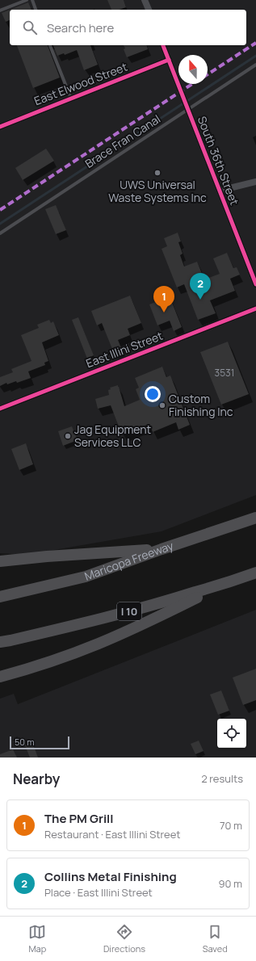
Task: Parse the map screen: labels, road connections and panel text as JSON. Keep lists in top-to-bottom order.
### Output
{
  "streets": {
    "highway": ["Maricopa Freeway", "I 10"],
    "street": ["East Elwood Street", "South 36th Street", "East Illini Street"],
    "lane": ["Brace Fran Canal"]
  },
  "crossings": [
    ["East Elwood Street", "South 36th Street"],
    ["Brace Fran Canal", "South 36th Street"]
  ],
  "places": ["UWS Universal Waste Systems Inc", "Custom Finishing Inc", "Jag Equipment Services LLC"],
  "house_numbers": ["3531"],
  "scale_bar": "50 m",
  "north": "top",
  "page": {
    "search": "Search here",
    "pins": ["2", "1"],
    "scale": "50 m",
    "heading": ["Nearby", "2 results"],
    "list": [
      {
        "mark": "1",
        "name": "The PM Grill",
        "note": "Restaurant · East Illini Street",
        "value": "70 m"
      },
      {
        "mark": "2",
        "name": "Collins Metal Finishing",
        "note": "Place · East Illini Street",
        "value": "90 m"
      }
    ],
    "nav": ["Map", "Directions", "Saved"]
  }
}
